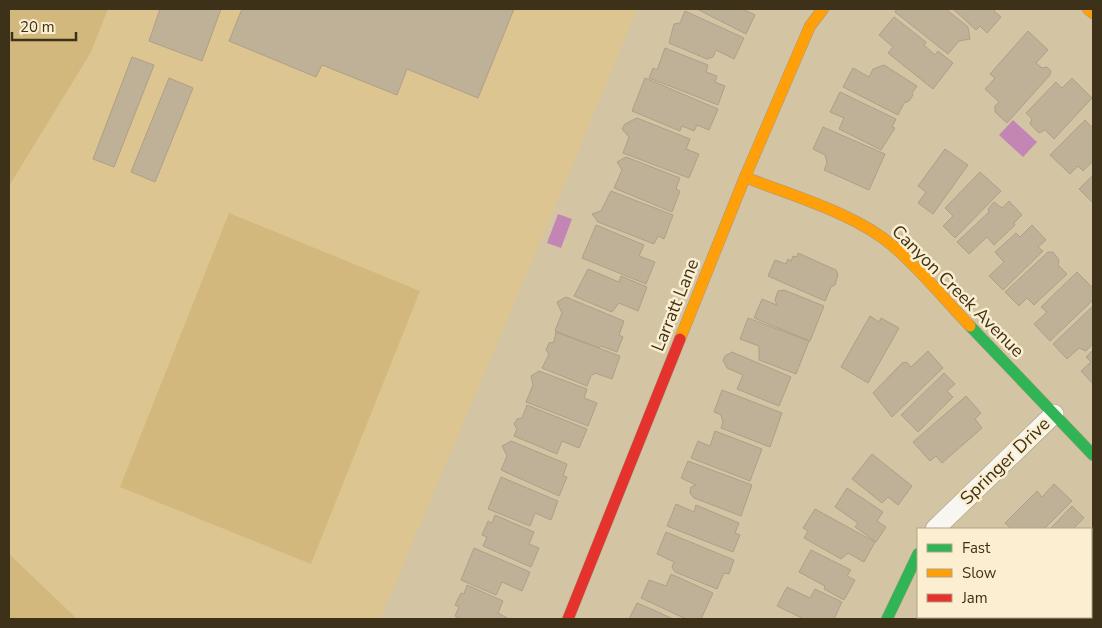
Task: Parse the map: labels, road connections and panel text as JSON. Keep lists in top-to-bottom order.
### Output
{
  "streets": {
    "street": ["Canyon Creek Avenue", "Larratt Lane", "Springer Drive"]
  },
  "crossings": [
    ["Canyon Creek Avenue", "Larratt Lane"],
    ["Canyon Creek Avenue", "Springer Drive"]
  ],
  "legend": ["Fast", "Slow", "Jam"],
  "scale_bar": "20 m"
}
